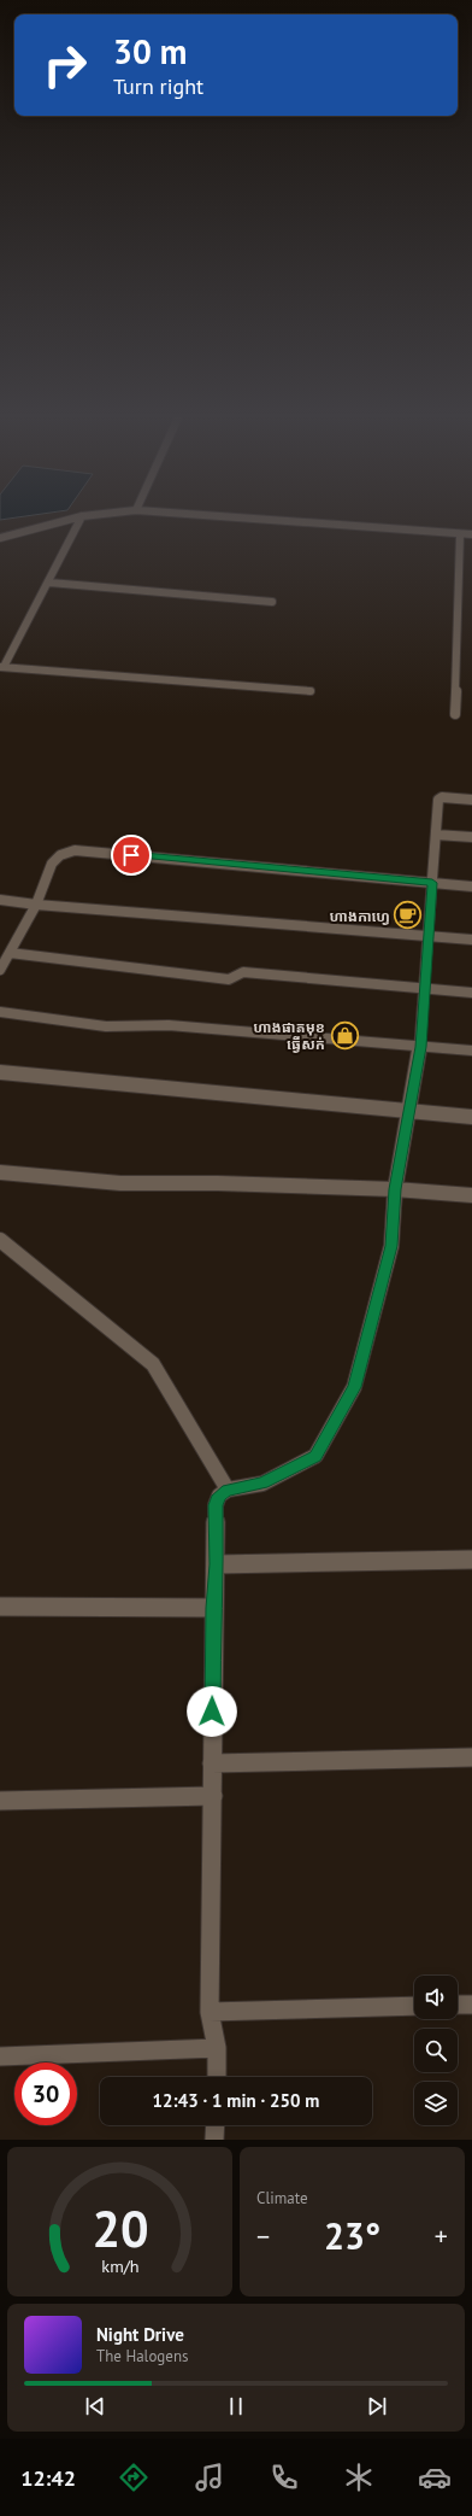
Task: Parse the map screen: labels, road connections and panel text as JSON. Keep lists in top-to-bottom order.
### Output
{
  "places": {
    "cafe": ["ហាងកាហ្វេ"],
    "shop": ["ហាងផាតមុខ ធ្វើសក់"]
  },
  "page": {
    "turn": ["30 m", "Turn right"],
    "limit": "30",
    "trip": "12:43 · 1 min · 250 m",
    "tile": "Climate",
    "heat": ["−", "23°", "+"],
    "song": ["Night Drive", "The Halogens"],
    "tabs": "12:42",
    "gauge": ["20", "km/h"]
  }
}
